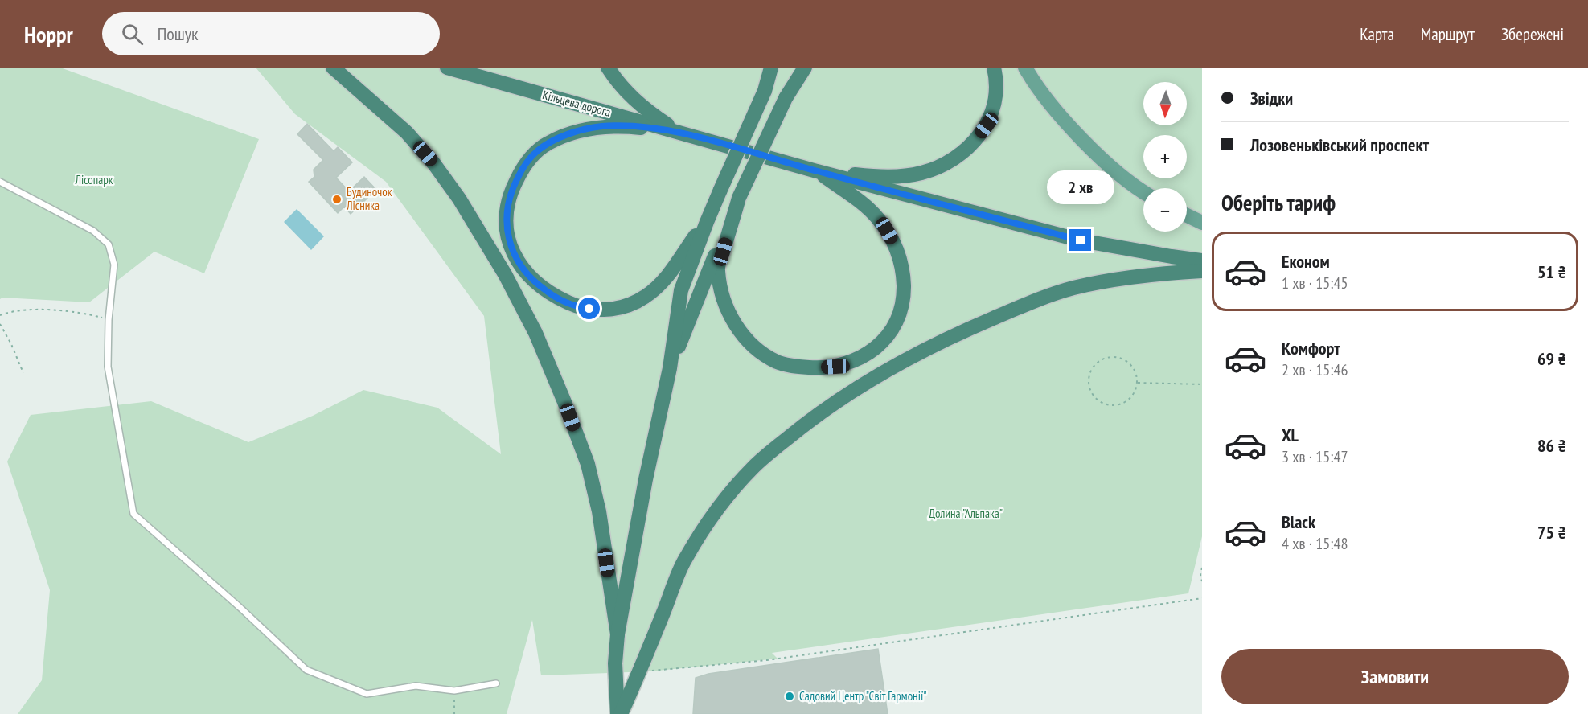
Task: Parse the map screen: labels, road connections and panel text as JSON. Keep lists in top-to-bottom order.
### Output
{
  "streets": {
    "highway": ["Кільцева дорога"]
  },
  "parks": ["Лісопарк", "Долина \"Альпака\""],
  "places": ["Будиночок Лісника", "Садовий Центр \"Світ Гармонії\""],
  "north": "bottom",
  "page": {
    "header": "Hoppr",
    "search": "Пошук",
    "nav": ["Карта", "Маршрут", "Збережені"],
    "banner": ["Звідки", "Лозовеньківський проспект"],
    "map_buttons": ["+", "−"],
    "bubble": "2 хв",
    "heading": "Оберіть тариф",
    "list": [
      {
        "name": "Економ",
        "note": "1 хв · 15:45",
        "value": "51 ₴"
      },
      {
        "name": "Комфорт",
        "note": "2 хв · 15:46",
        "value": "69 ₴"
      },
      {
        "name": "XL",
        "note": "3 хв · 15:47",
        "value": "86 ₴"
      },
      {
        "name": "Black",
        "note": "4 хв · 15:48",
        "value": "75 ₴"
      }
    ],
    "buttons": "Замовити"
  }
}
